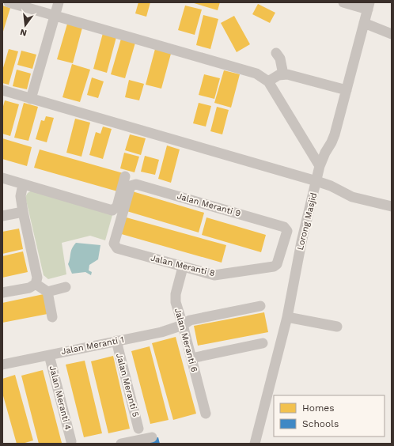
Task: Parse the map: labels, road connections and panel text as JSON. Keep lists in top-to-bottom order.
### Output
{
  "streets": {
    "street": [
      "Jalan Meranti 9",
      "Lorong Masjid",
      "Jalan Meranti 8",
      "Jalan Meranti 6",
      "Jalan Meranti 1",
      "Jalan Meranti 5",
      "Jalan Meranti 4"
    ]
  },
  "crossings": [
    ["Jalan Meranti 9", "Jalan Meranti 8"],
    ["Jalan Meranti 8", "Jalan Meranti 6"],
    ["Jalan Meranti 6", "Jalan Meranti 1"],
    ["Jalan Meranti 1", "Jalan Meranti 5"],
    ["Jalan Meranti 1", "Jalan Meranti 4"]
  ],
  "legend": ["Homes", "Schools"],
  "north": "bottom"
}
